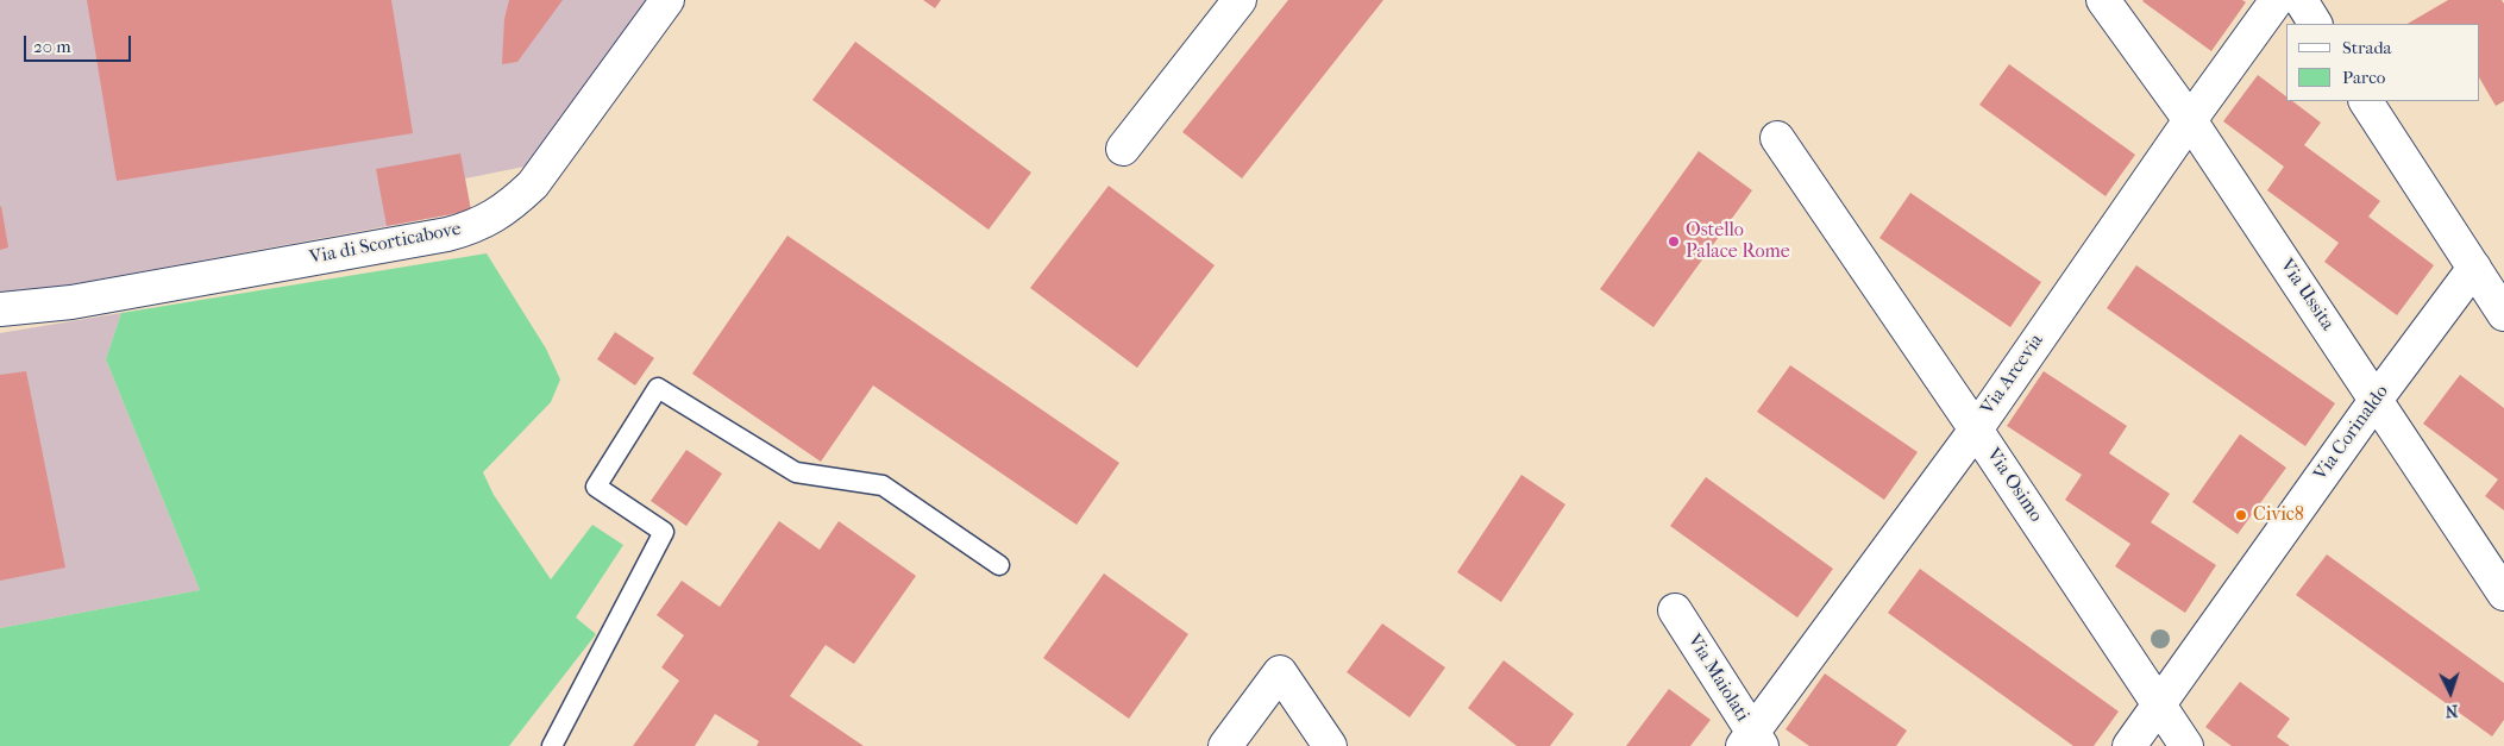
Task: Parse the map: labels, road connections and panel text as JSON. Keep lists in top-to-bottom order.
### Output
{
  "streets": {
    "street": [
      "Via di Scorticabove",
      "Via Ussita",
      "Via Arcevia",
      "Via Corinaldo",
      "Via Osimo",
      "Via Maiolati"
    ]
  },
  "crossings": [
    ["Via Ussita", "Via Arcevia"],
    ["Via Ussita", "Via Corinaldo"],
    ["Via Arcevia", "Via Osimo"],
    ["Via Arcevia", "Via Maiolati"],
    ["Via Corinaldo", "Via Osimo"]
  ],
  "places": ["Ostello Palace Rome", "Civic8"],
  "legend": ["Strada", "Parco"],
  "scale_bar": "20 m",
  "north": "bottom"
}
